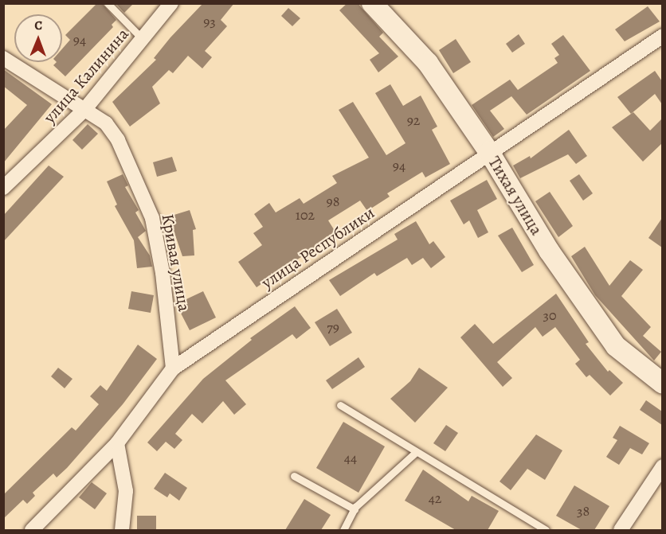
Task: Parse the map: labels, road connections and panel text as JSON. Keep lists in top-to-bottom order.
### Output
{
  "streets": {
    "main road": ["Тихая улица"],
    "street": ["улица Калинина", "улица Республики", "Кривая улица"]
  },
  "crossings": [
    ["улица Калинина", "Кривая улица"],
    ["Тихая улица", "улица Республики"],
    ["улица Республики", "Кривая улица"]
  ],
  "house_numbers": [
    "93",
    "94",
    "92",
    "94",
    "98",
    "102",
    "30",
    "79",
    "44",
    "42",
    "38"
  ],
  "north": "top"
}
